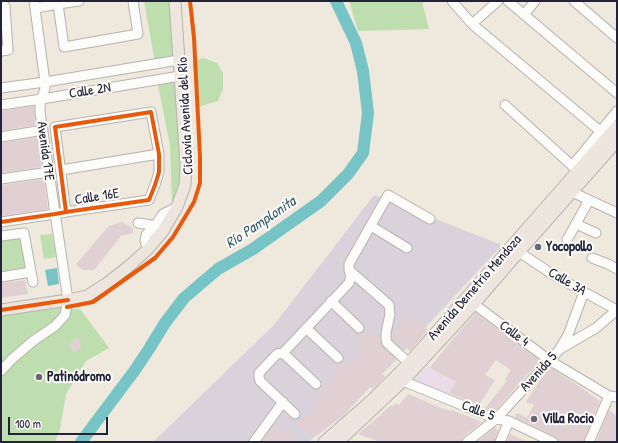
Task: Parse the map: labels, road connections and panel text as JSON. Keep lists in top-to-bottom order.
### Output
{
  "streets": {
    "main road": ["Avenida Demetrio Mendoza"],
    "street": [
      "Calle 2N",
      "Avenida 17E",
      "Calle 16E",
      "Calle 3A",
      "Calle 4",
      "Avenida 5",
      "Calle 5"
    ],
    "cycle path": ["Ciclovía Avenida del Río"]
  },
  "crossings": [
    ["Calle 2N", "Avenida 17E"],
    ["Avenida 17E", "Calle 16E"],
    ["Calle 3A", "Avenida Demetrio Mendoza"],
    ["Calle 3A", "Avenida 5"],
    ["Avenida Demetrio Mendoza", "Calle 4"],
    ["Avenida Demetrio Mendoza", "Calle 5"],
    ["Calle 4", "Avenida 5"],
    ["Avenida 5", "Calle 5"]
  ],
  "water": ["Río Pamplonita"],
  "places": ["Yocopollo", "Patinódromo", "Villa Rocio"],
  "scale_bar": "100 m"
}
